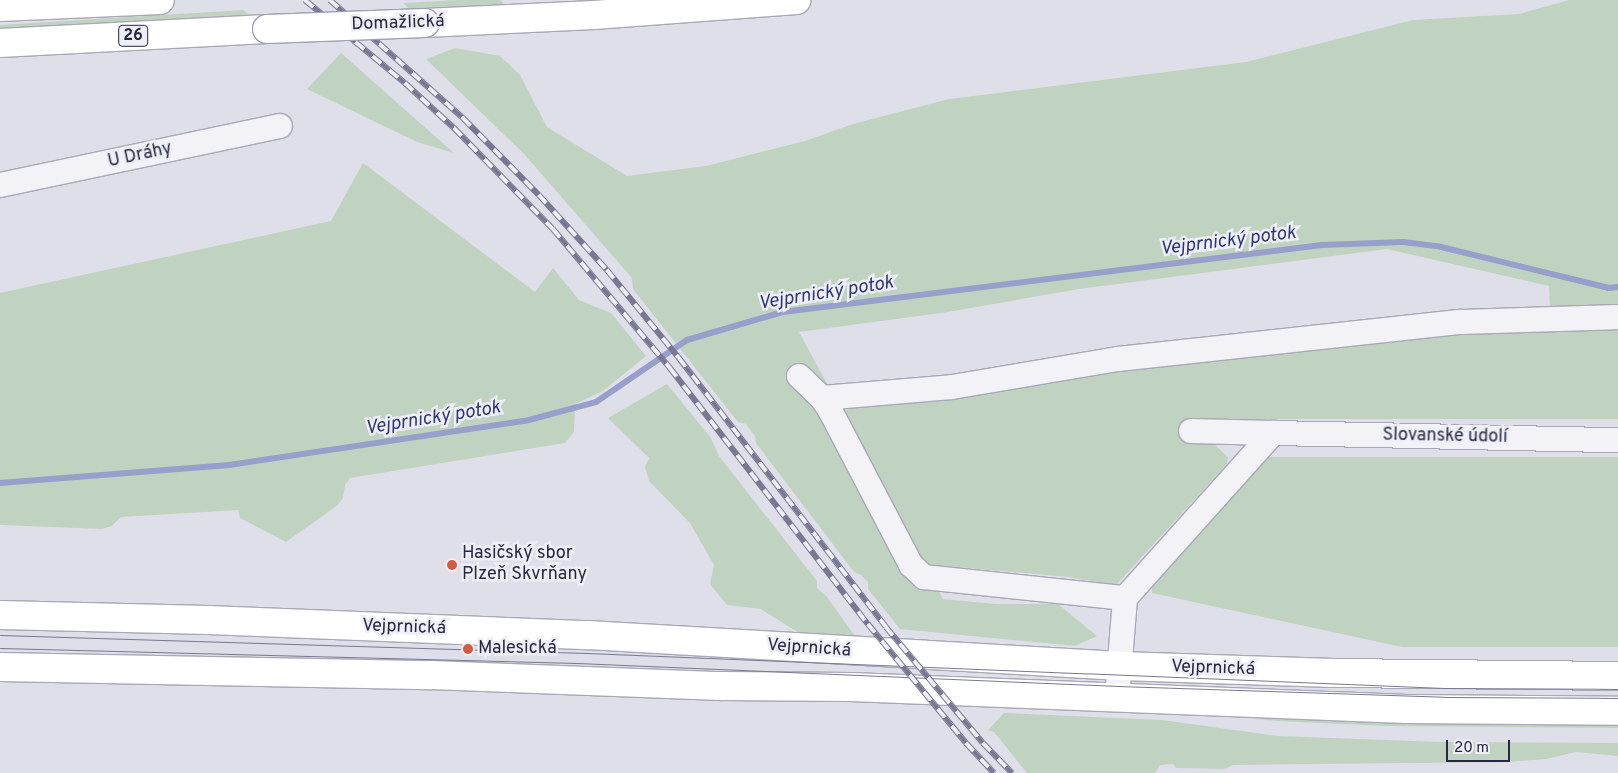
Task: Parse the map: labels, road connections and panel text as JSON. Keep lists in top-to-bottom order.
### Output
{
  "streets": {
    "main road": ["Domažlická", "26", "Vejprnická"],
    "street": ["U Dráhy", "Slovanské údolí"]
  },
  "water": ["Vejprnický potok"],
  "places": ["Hasičský sbor Plzeň Skvrňany", "Malesická"],
  "scale_bar": "20 m"
}
